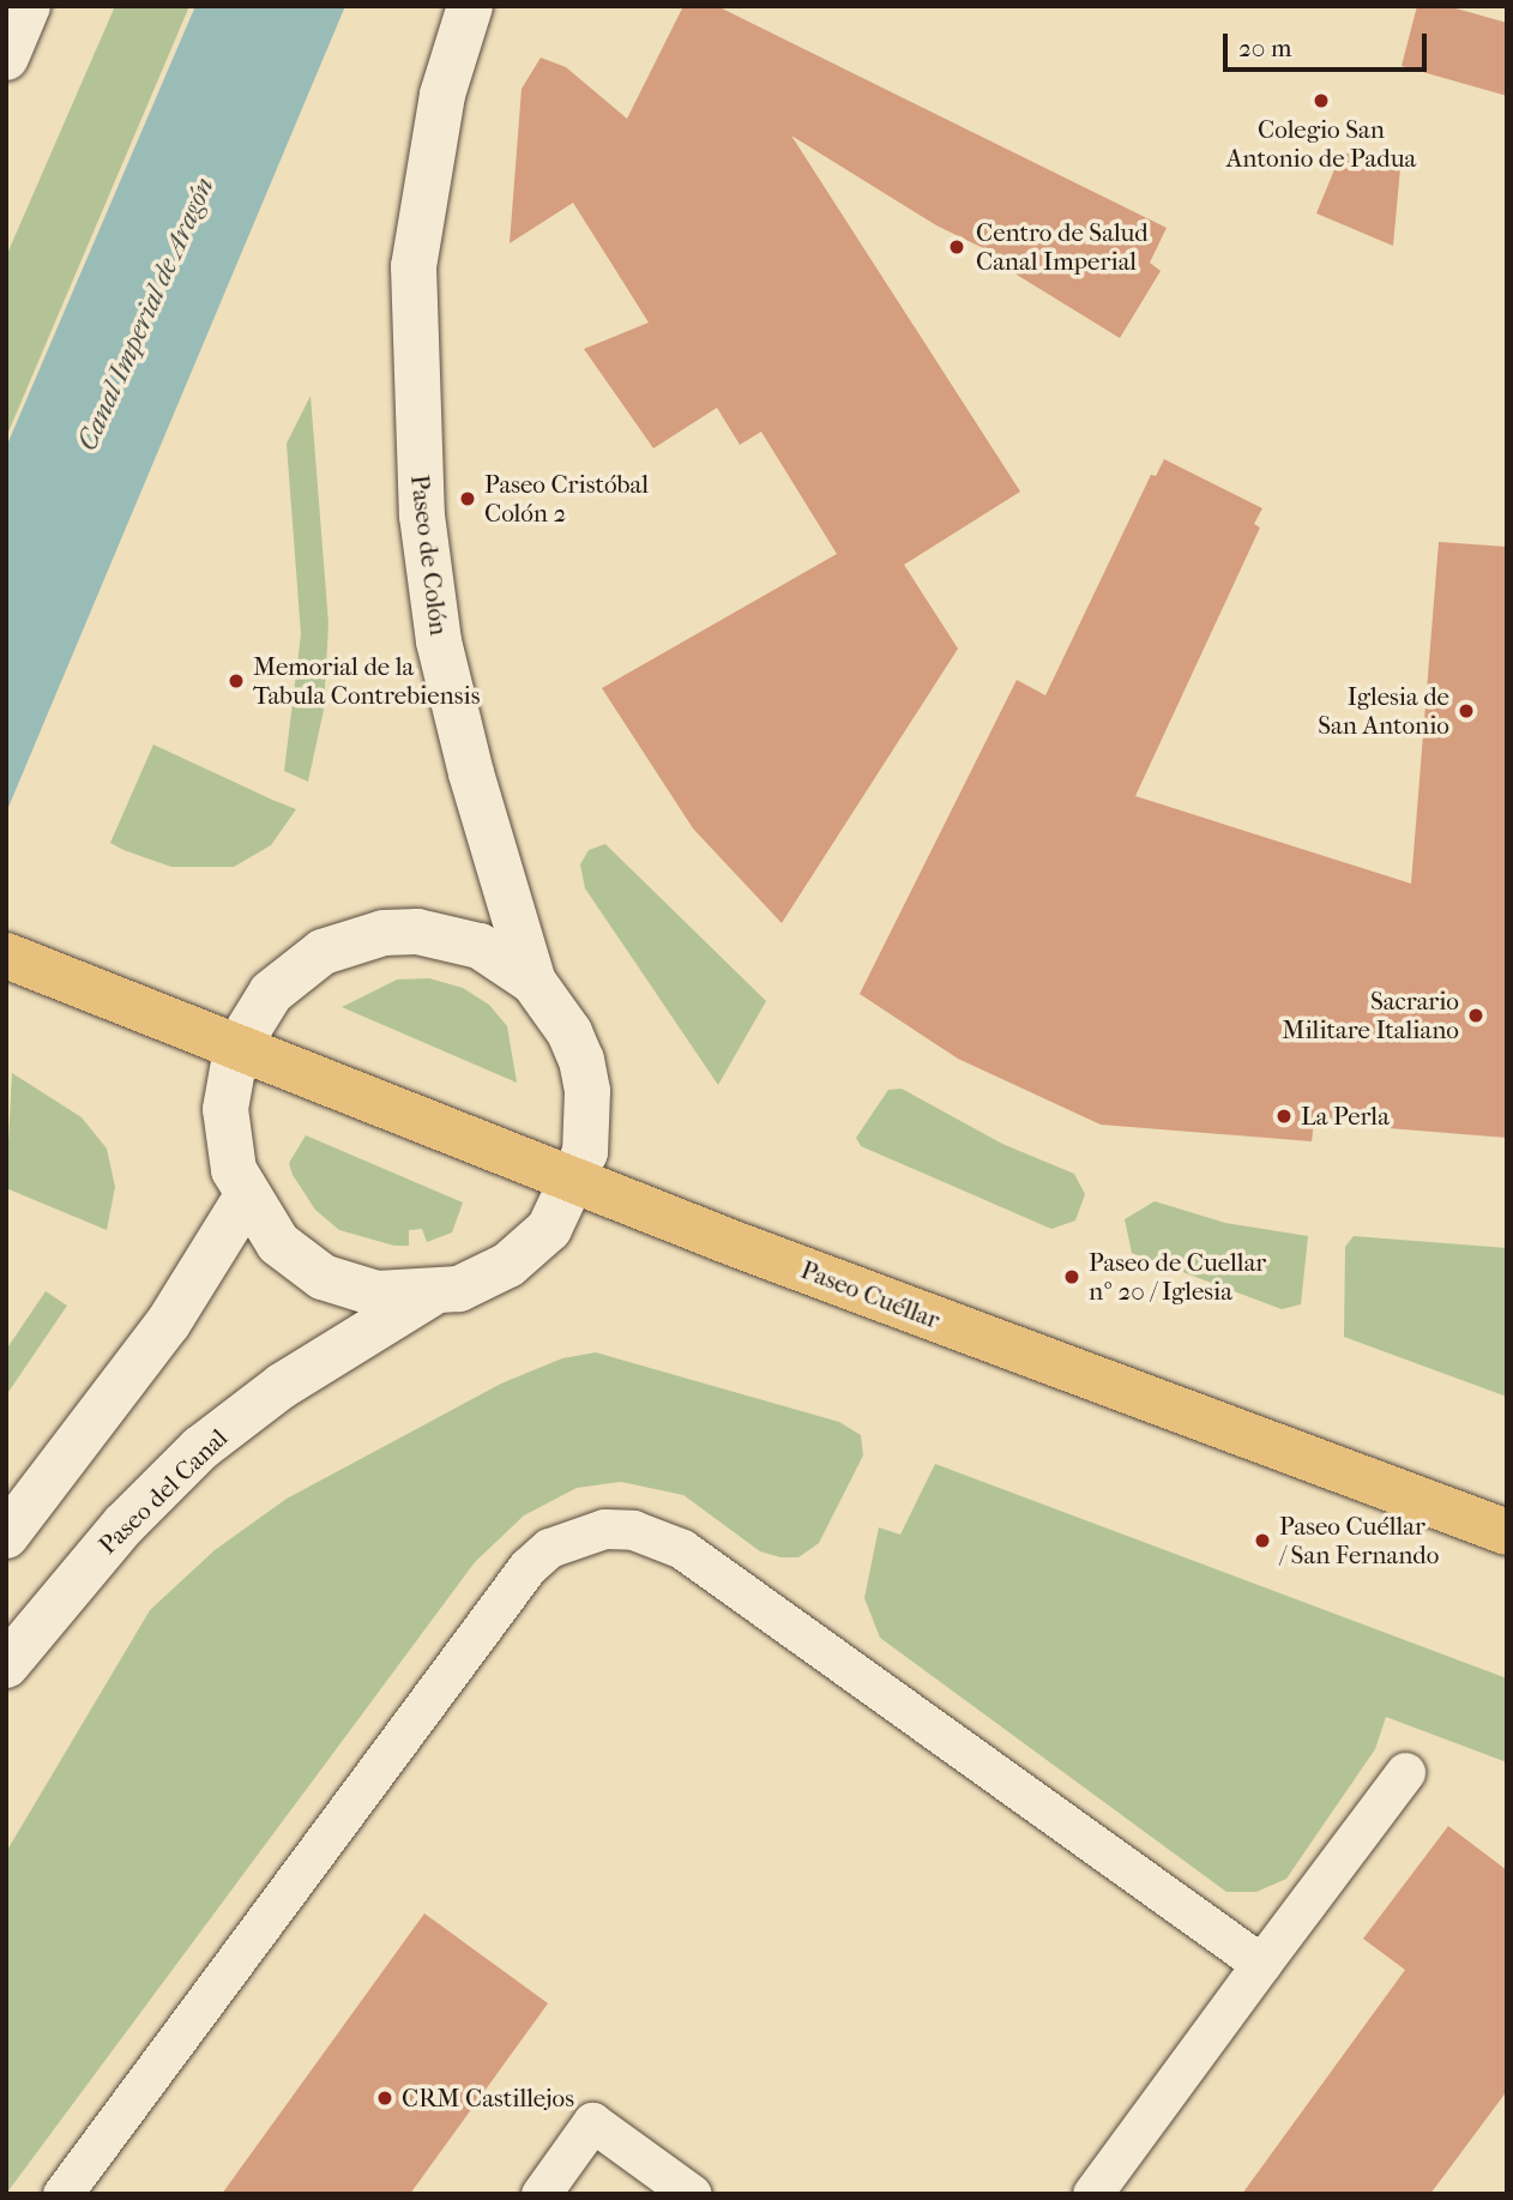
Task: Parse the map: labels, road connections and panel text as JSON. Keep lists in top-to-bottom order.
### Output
{
  "streets": {
    "main road": ["Paseo de Colón", "Paseo Cuéllar", "Paseo del Canal"]
  },
  "crossings": [
    ["Paseo de Colón", "Paseo Cuéllar"],
    ["Paseo de Colón", "Paseo del Canal"],
    ["Paseo Cuéllar", "Paseo del Canal"]
  ],
  "water": ["Canal Imperial de Aragón"],
  "places": [
    "Colegio San Antonio de Padua",
    "Centro de Salud Canal Imperial",
    "Paseo Cristóbal Colón 2",
    "Memorial de la Tabula Contrebiensis",
    "Iglesia de San Antonio",
    "Sacrario Militare Italiano",
    "La Perla",
    "Paseo de Cuellar nº 20 / Iglesia",
    "Paseo Cuéllar / San Fernando",
    "CRM Castillejos"
  ],
  "scale_bar": "20 m"
}
